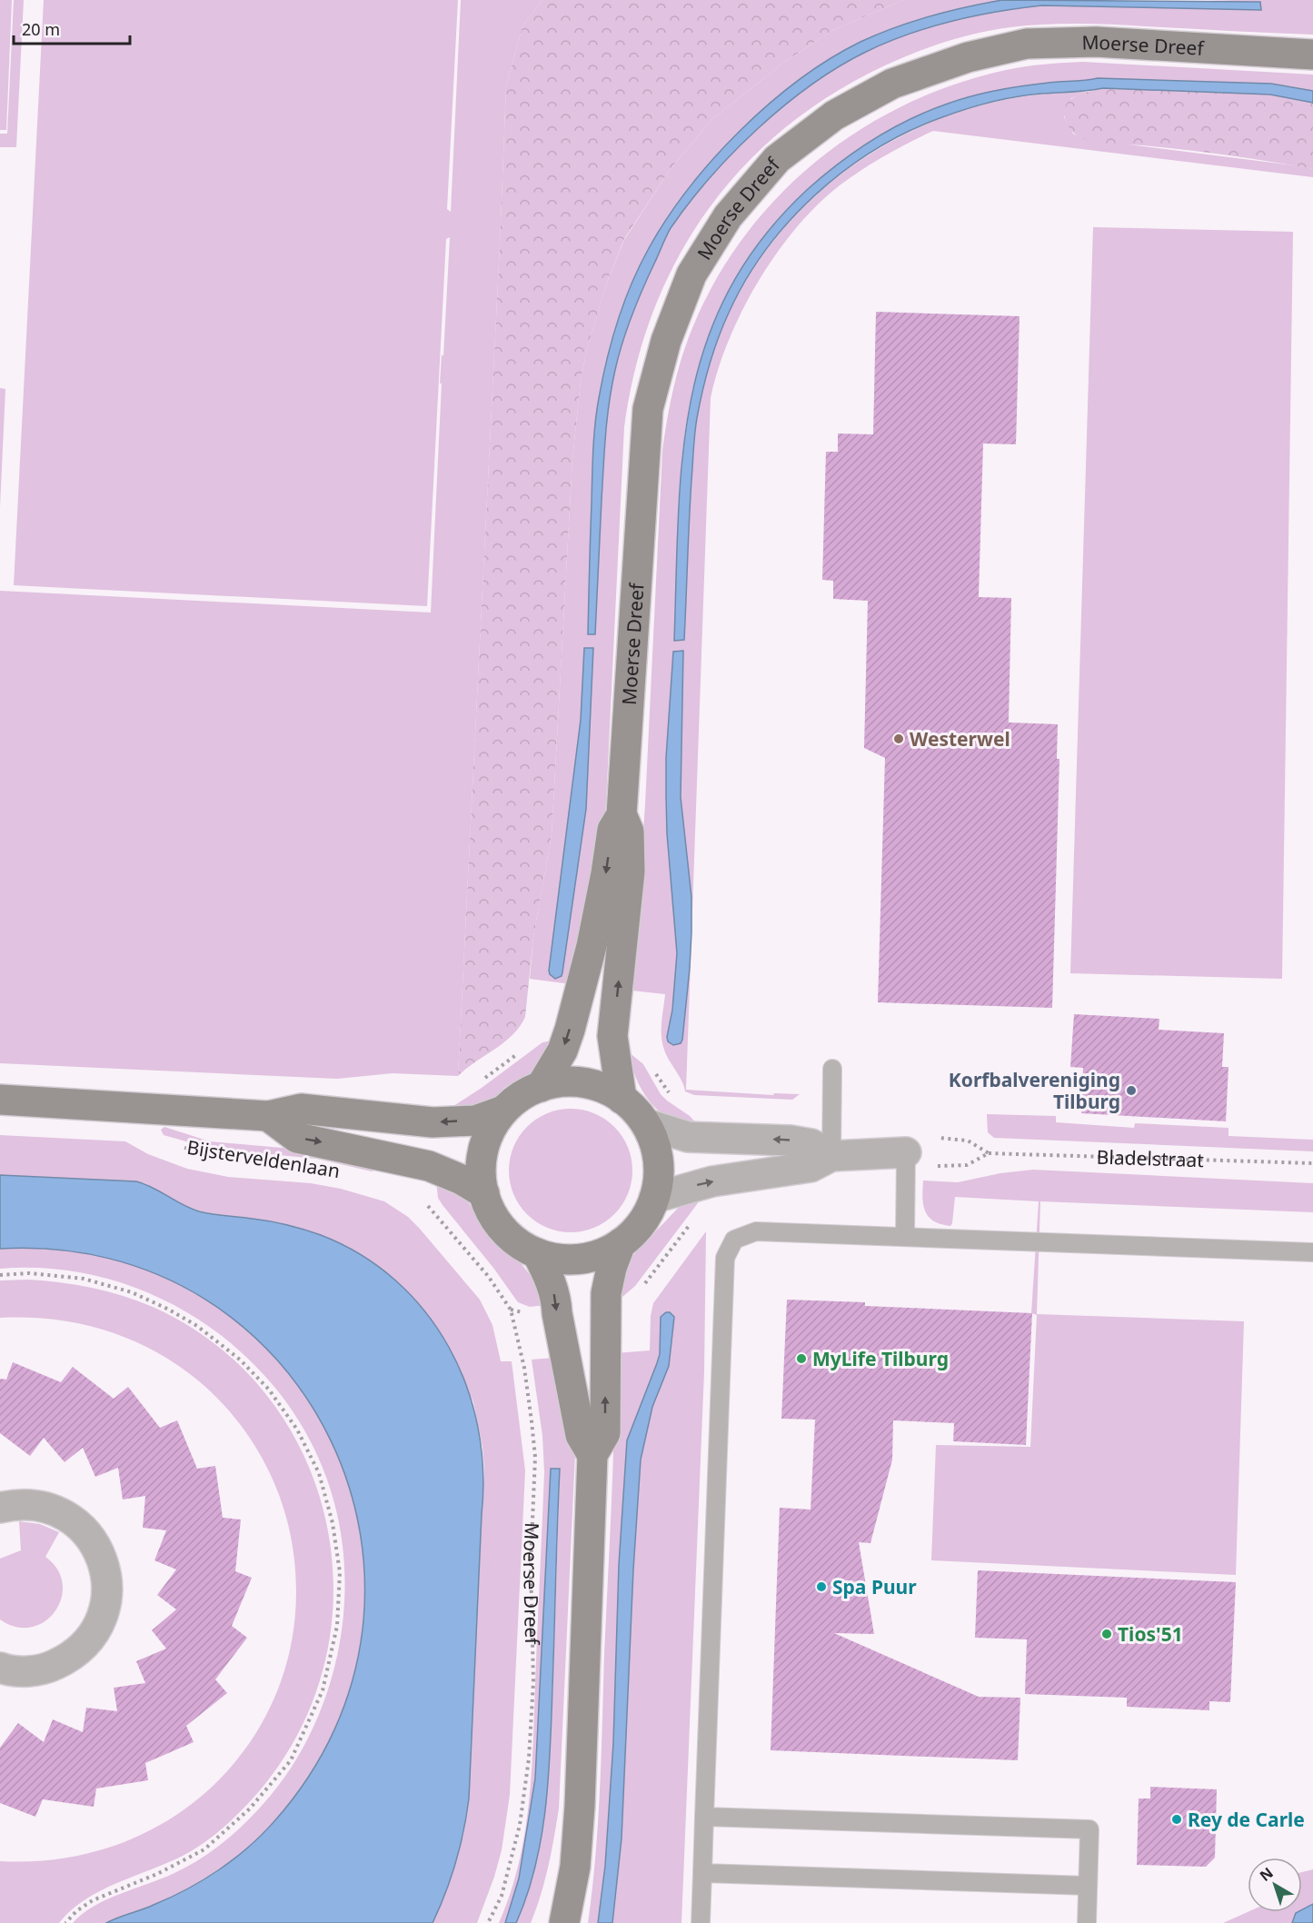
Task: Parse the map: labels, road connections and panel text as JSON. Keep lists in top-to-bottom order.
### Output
{
  "streets": {
    "street": ["Moerse Dreef", "Bijsterveldenlaan"],
    "path": ["Bladelstraat"]
  },
  "crossings": [
    ["Moerse Dreef", "Bijsterveldenlaan"]
  ],
  "places": [
    "Westerwel",
    "Korfbalvereniging Tilburg",
    "MyLife Tilburg",
    "Spa Puur",
    "Tios'51",
    "Rey de Carle"
  ],
  "scale_bar": "20 m",
  "north": "top left"
}
